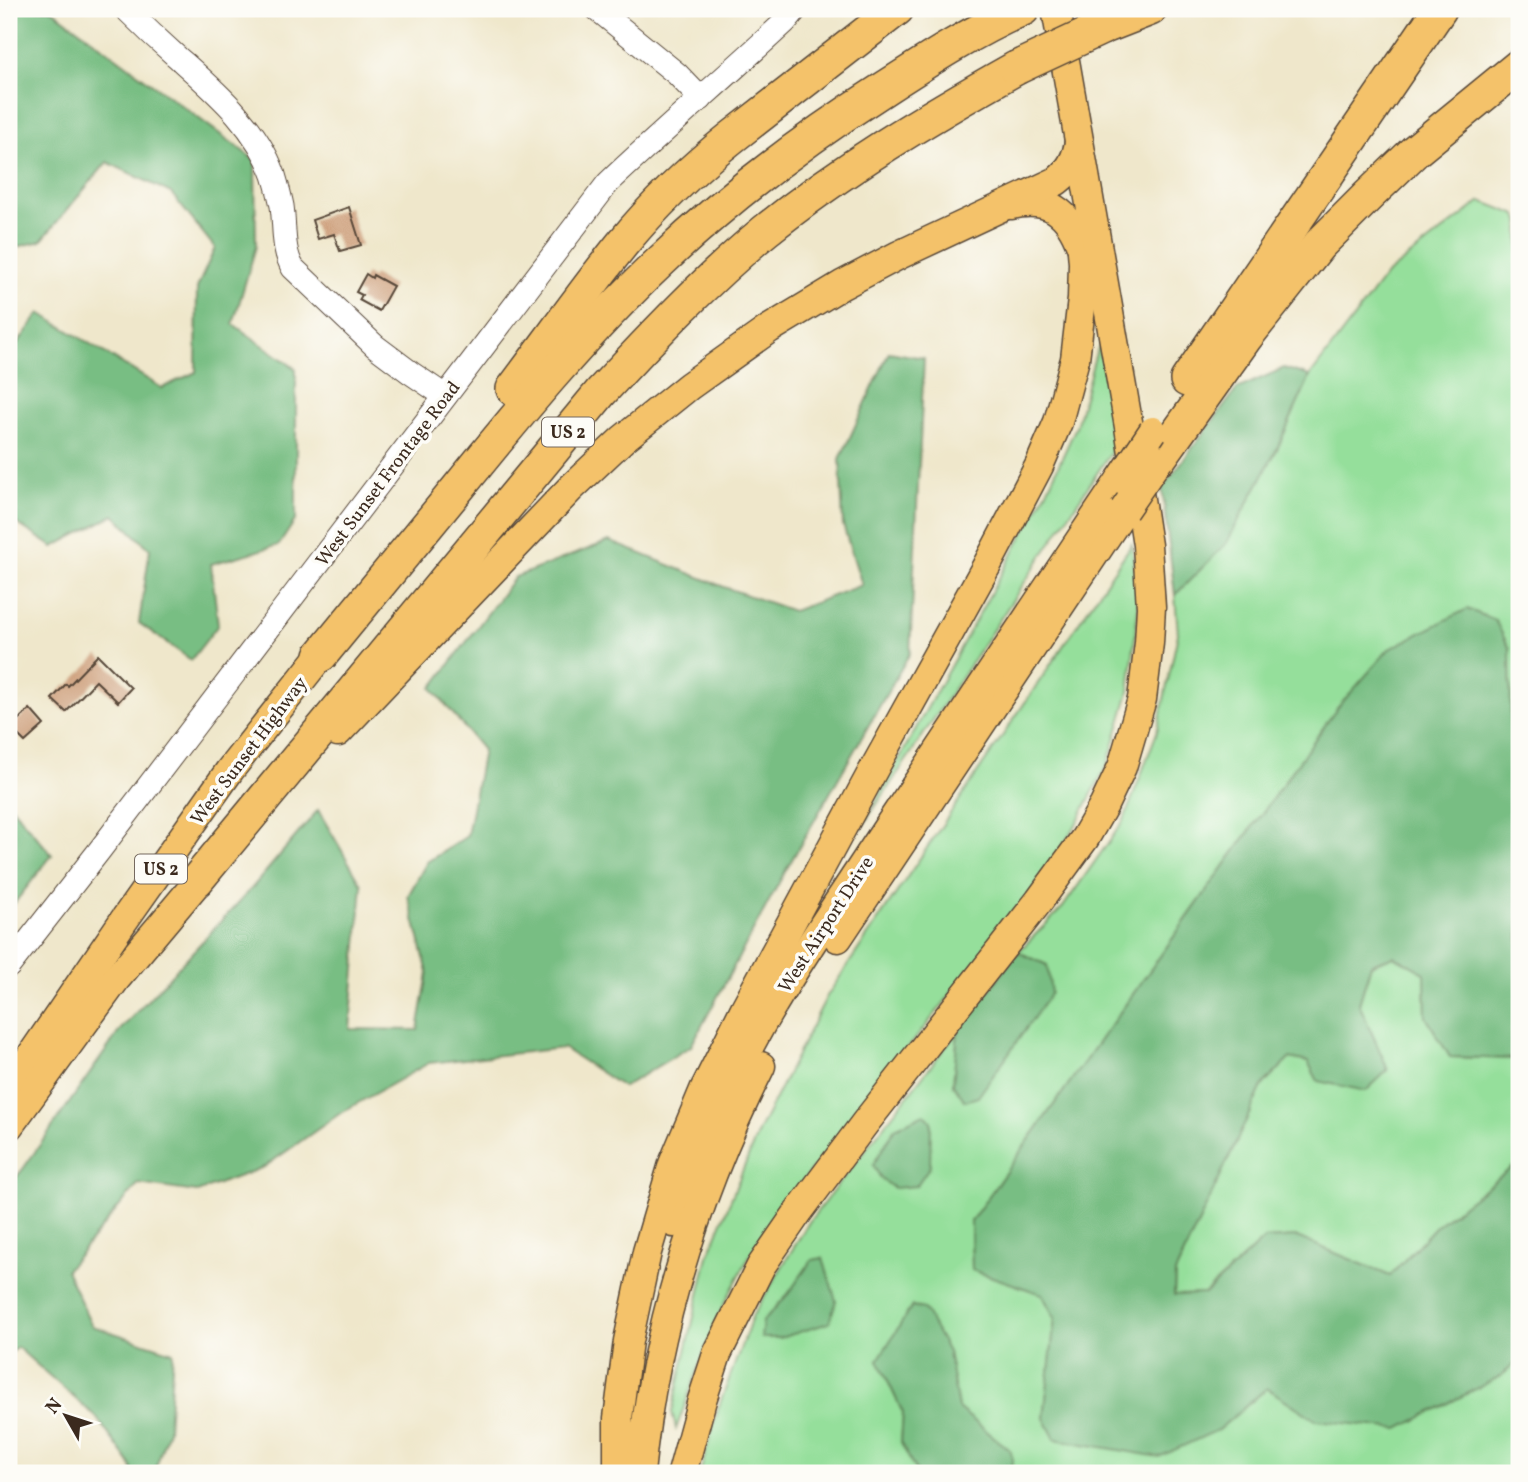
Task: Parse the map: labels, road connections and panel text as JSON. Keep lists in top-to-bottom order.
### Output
{
  "streets": {
    "highway": ["US 2"],
    "main road": ["West Sunset Highway", "West Airport Drive"],
    "street": ["West Sunset Frontage Road"]
  },
  "crossings": [
    ["US 2", "West Sunset Highway"]
  ],
  "north": "top left"
}
